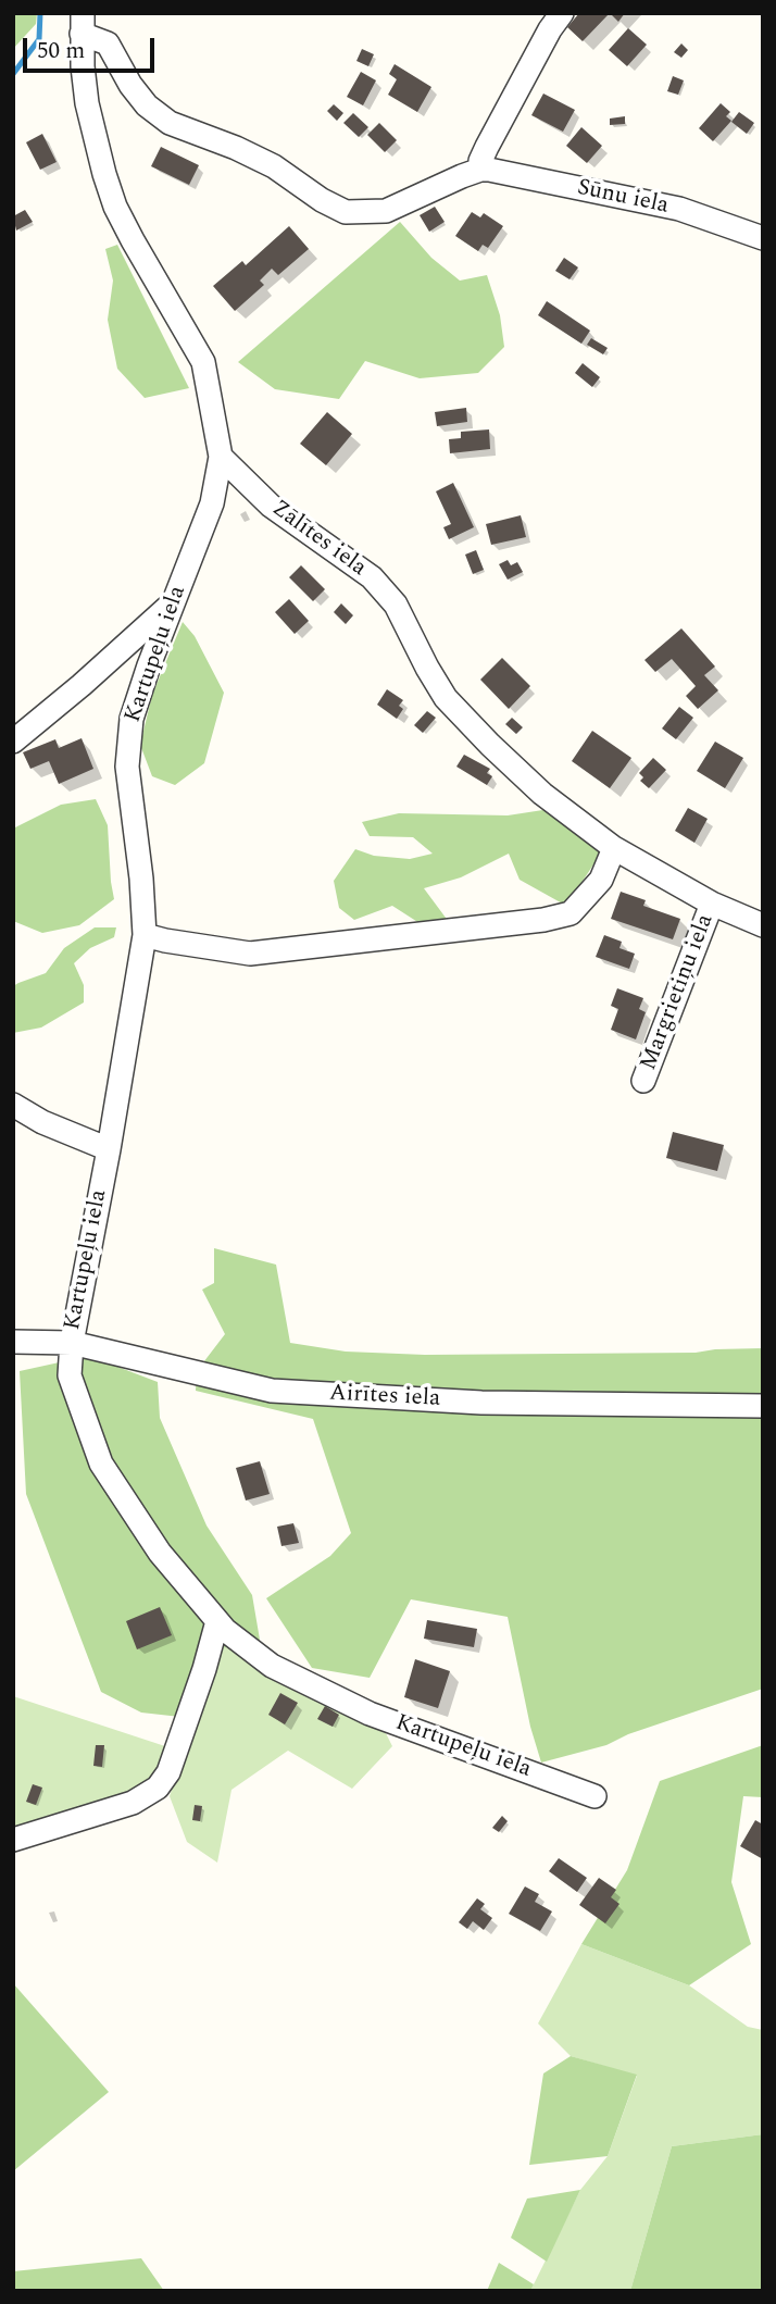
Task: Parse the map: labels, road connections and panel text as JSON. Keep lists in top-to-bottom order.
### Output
{
  "streets": {
    "street": [
      "Sūnu iela",
      "Zālītes iela",
      "Kartupeļu iela",
      "Margrietiņu iela",
      "Airītes iela"
    ]
  },
  "crossings": [
    ["Zālītes iela", "Kartupeļu iela"],
    ["Zālītes iela", "Margrietiņu iela"],
    ["Kartupeļu iela", "Airītes iela"]
  ],
  "scale_bar": "50 m"
}
